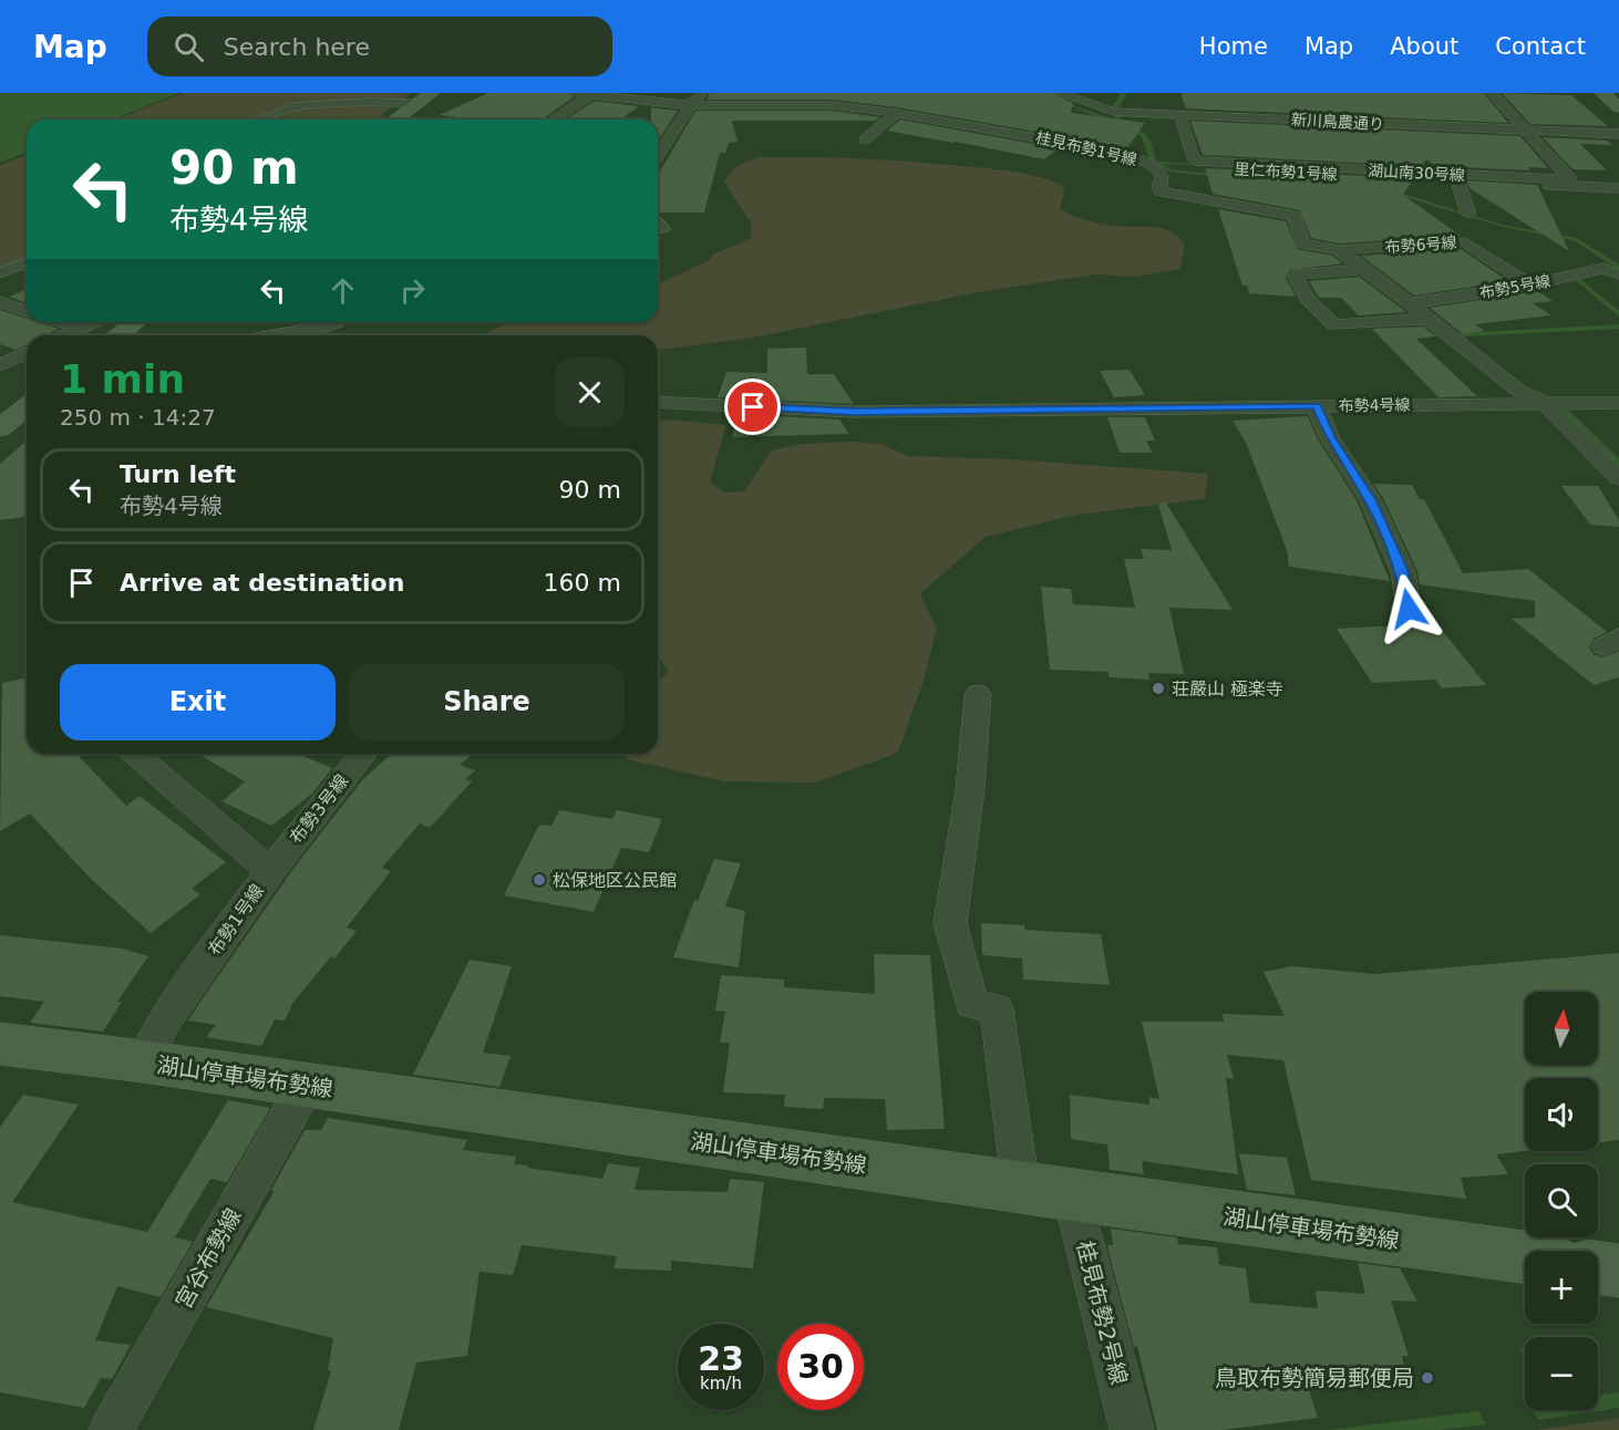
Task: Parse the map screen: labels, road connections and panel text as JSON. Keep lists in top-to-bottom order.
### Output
{
  "streets": {
    "main road": ["湖山停車場布勢線"],
    "street": [
      "新川鳥農通り",
      "桂見布勢1号線",
      "里仁布勢1号線",
      "湖山南30号線",
      "布勢6号線",
      "布勢5号線",
      "布勢4号線",
      "布勢3号線",
      "布勢1号線",
      "宮谷布勢線",
      "桂見布勢2号線"
    ]
  },
  "crossings": [
    ["新川鳥農通り", "湖山南30号線"],
    ["桂見布勢1号線", "里仁布勢1号線"],
    ["桂見布勢1号線", "布勢6号線"],
    ["桂見布勢1号線", "布勢5号線"],
    ["桂見布勢1号線", "布勢4号線"],
    ["里仁布勢1号線", "湖山南30号線"],
    ["布勢6号線", "布勢5号線"],
    ["布勢3号線", "布勢1号線"],
    ["布勢1号線", "湖山停車場布勢線"],
    ["湖山停車場布勢線", "宮谷布勢線"],
    ["湖山停車場布勢線", "桂見布勢2号線"]
  ],
  "places": ["荘嚴山 極楽寺", "松保地区公民館", "鳥取布勢簡易郵便局"],
  "north": "top",
  "page": {
    "header": "Map",
    "search": "Search here",
    "nav": [
      "Home",
      "Map",
      "About",
      "Contact"
    ],
    "turn": ["90 m", "布勢4号線"],
    "heading": ["1 min", "250 m · 14:27"],
    "list": [
      {
        "name": "Turn left",
        "note": "布勢4号線",
        "value": "90 m"
      },
      {
        "name": "Arrive at destination",
        "value": "160 m"
      }
    ],
    "buttons": ["Exit", "Share"],
    "map_buttons": ["+", "−"],
    "speed": "23 km/h",
    "limit": "30"
  }
}
